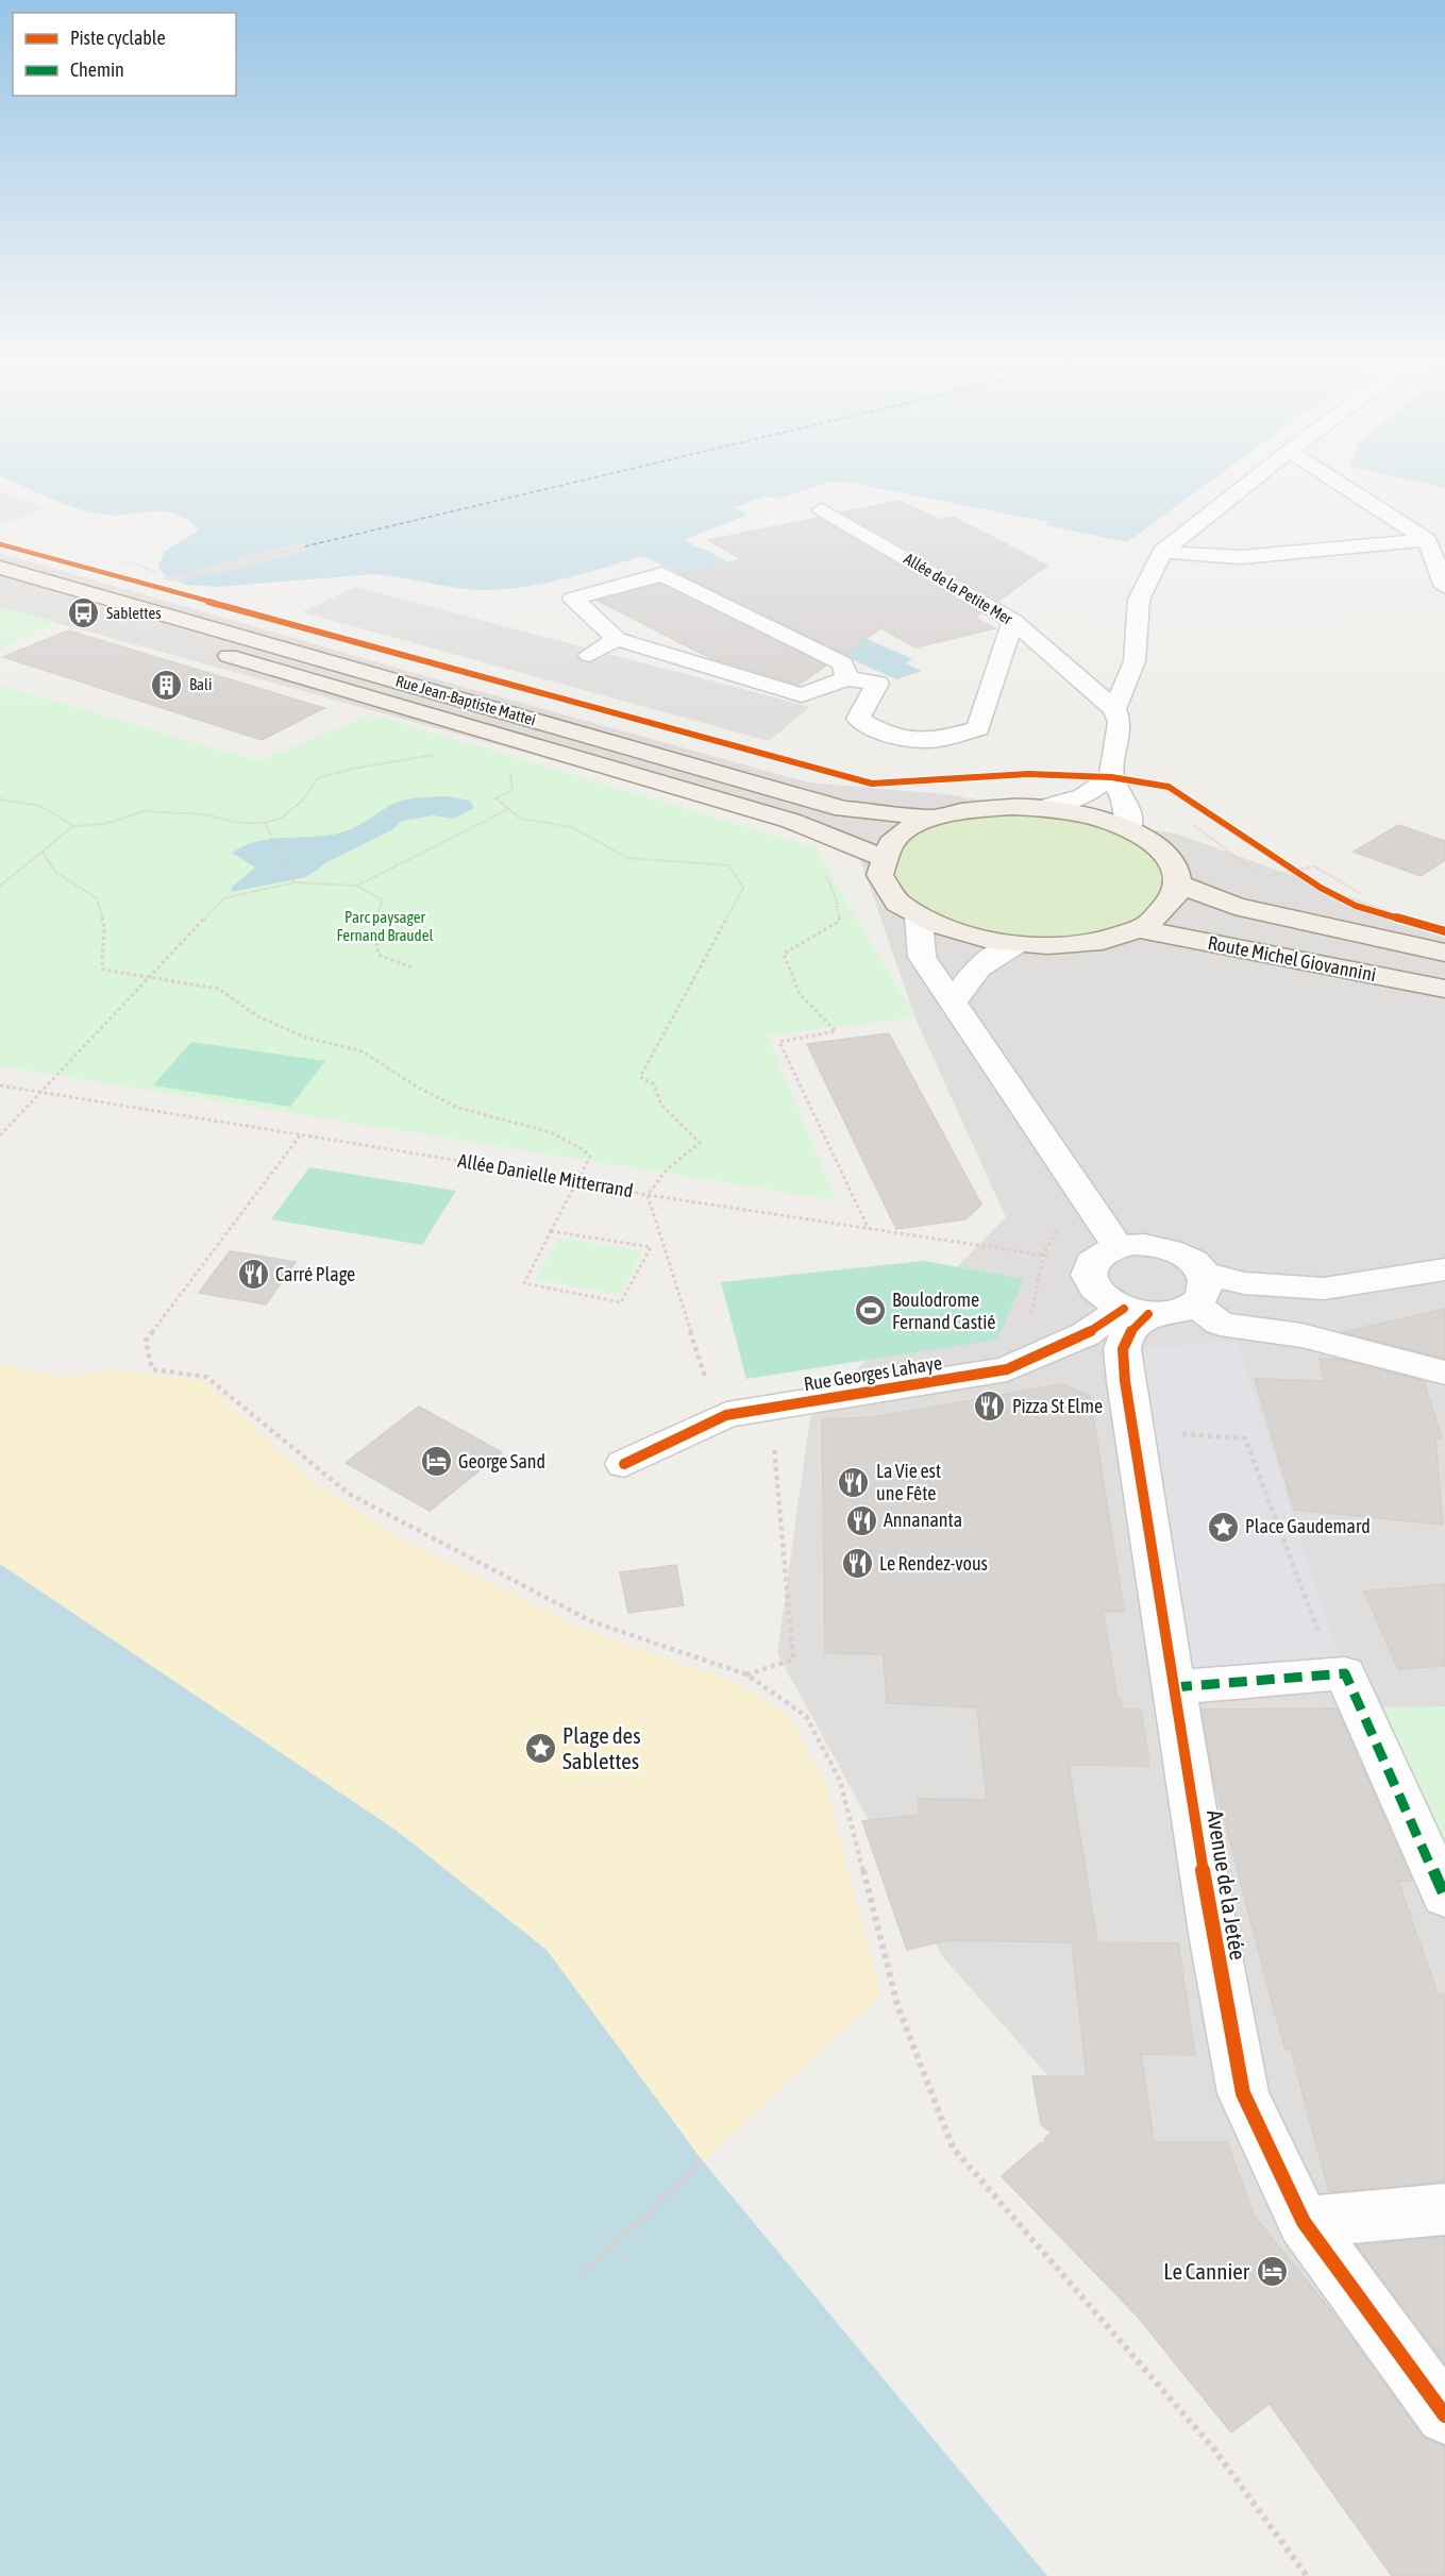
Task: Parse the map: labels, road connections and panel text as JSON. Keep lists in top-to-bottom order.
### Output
{
  "streets": {
    "main road": ["Rue Jean-Baptiste Mattei", "Route Michel Giovannini"],
    "street": ["Allée de la Petite Mer", "Rue Georges Lahaye", "Avenue de la Jetée"],
    "path": ["Allée Danielle Mitterrand"]
  },
  "crossings": [
    ["Allée Danielle Mitterrand", "Rue Georges Lahaye"],
    ["Allée Danielle Mitterrand", "Avenue de la Jetée"],
    ["Rue Georges Lahaye", "Avenue de la Jetée"]
  ],
  "parks": ["Parc paysager Fernand Braudel"],
  "places": {
    "bus stop": ["Sablettes"],
    "building": ["Bali"],
    "restaurant": [
      "Carré Plage",
      "Pizza St Elme",
      "La Vie est une Fête",
      "Annananta",
      "Le Rendez-vous"
    ],
    "sports": ["Boulodrome Fernand Castié"],
    "hotel": ["George Sand", "Le Cannier"],
    "place": ["Place Gaudemard", "Plage des Sablettes"]
  },
  "legend": ["Piste cyclable", "Chemin"]
}
